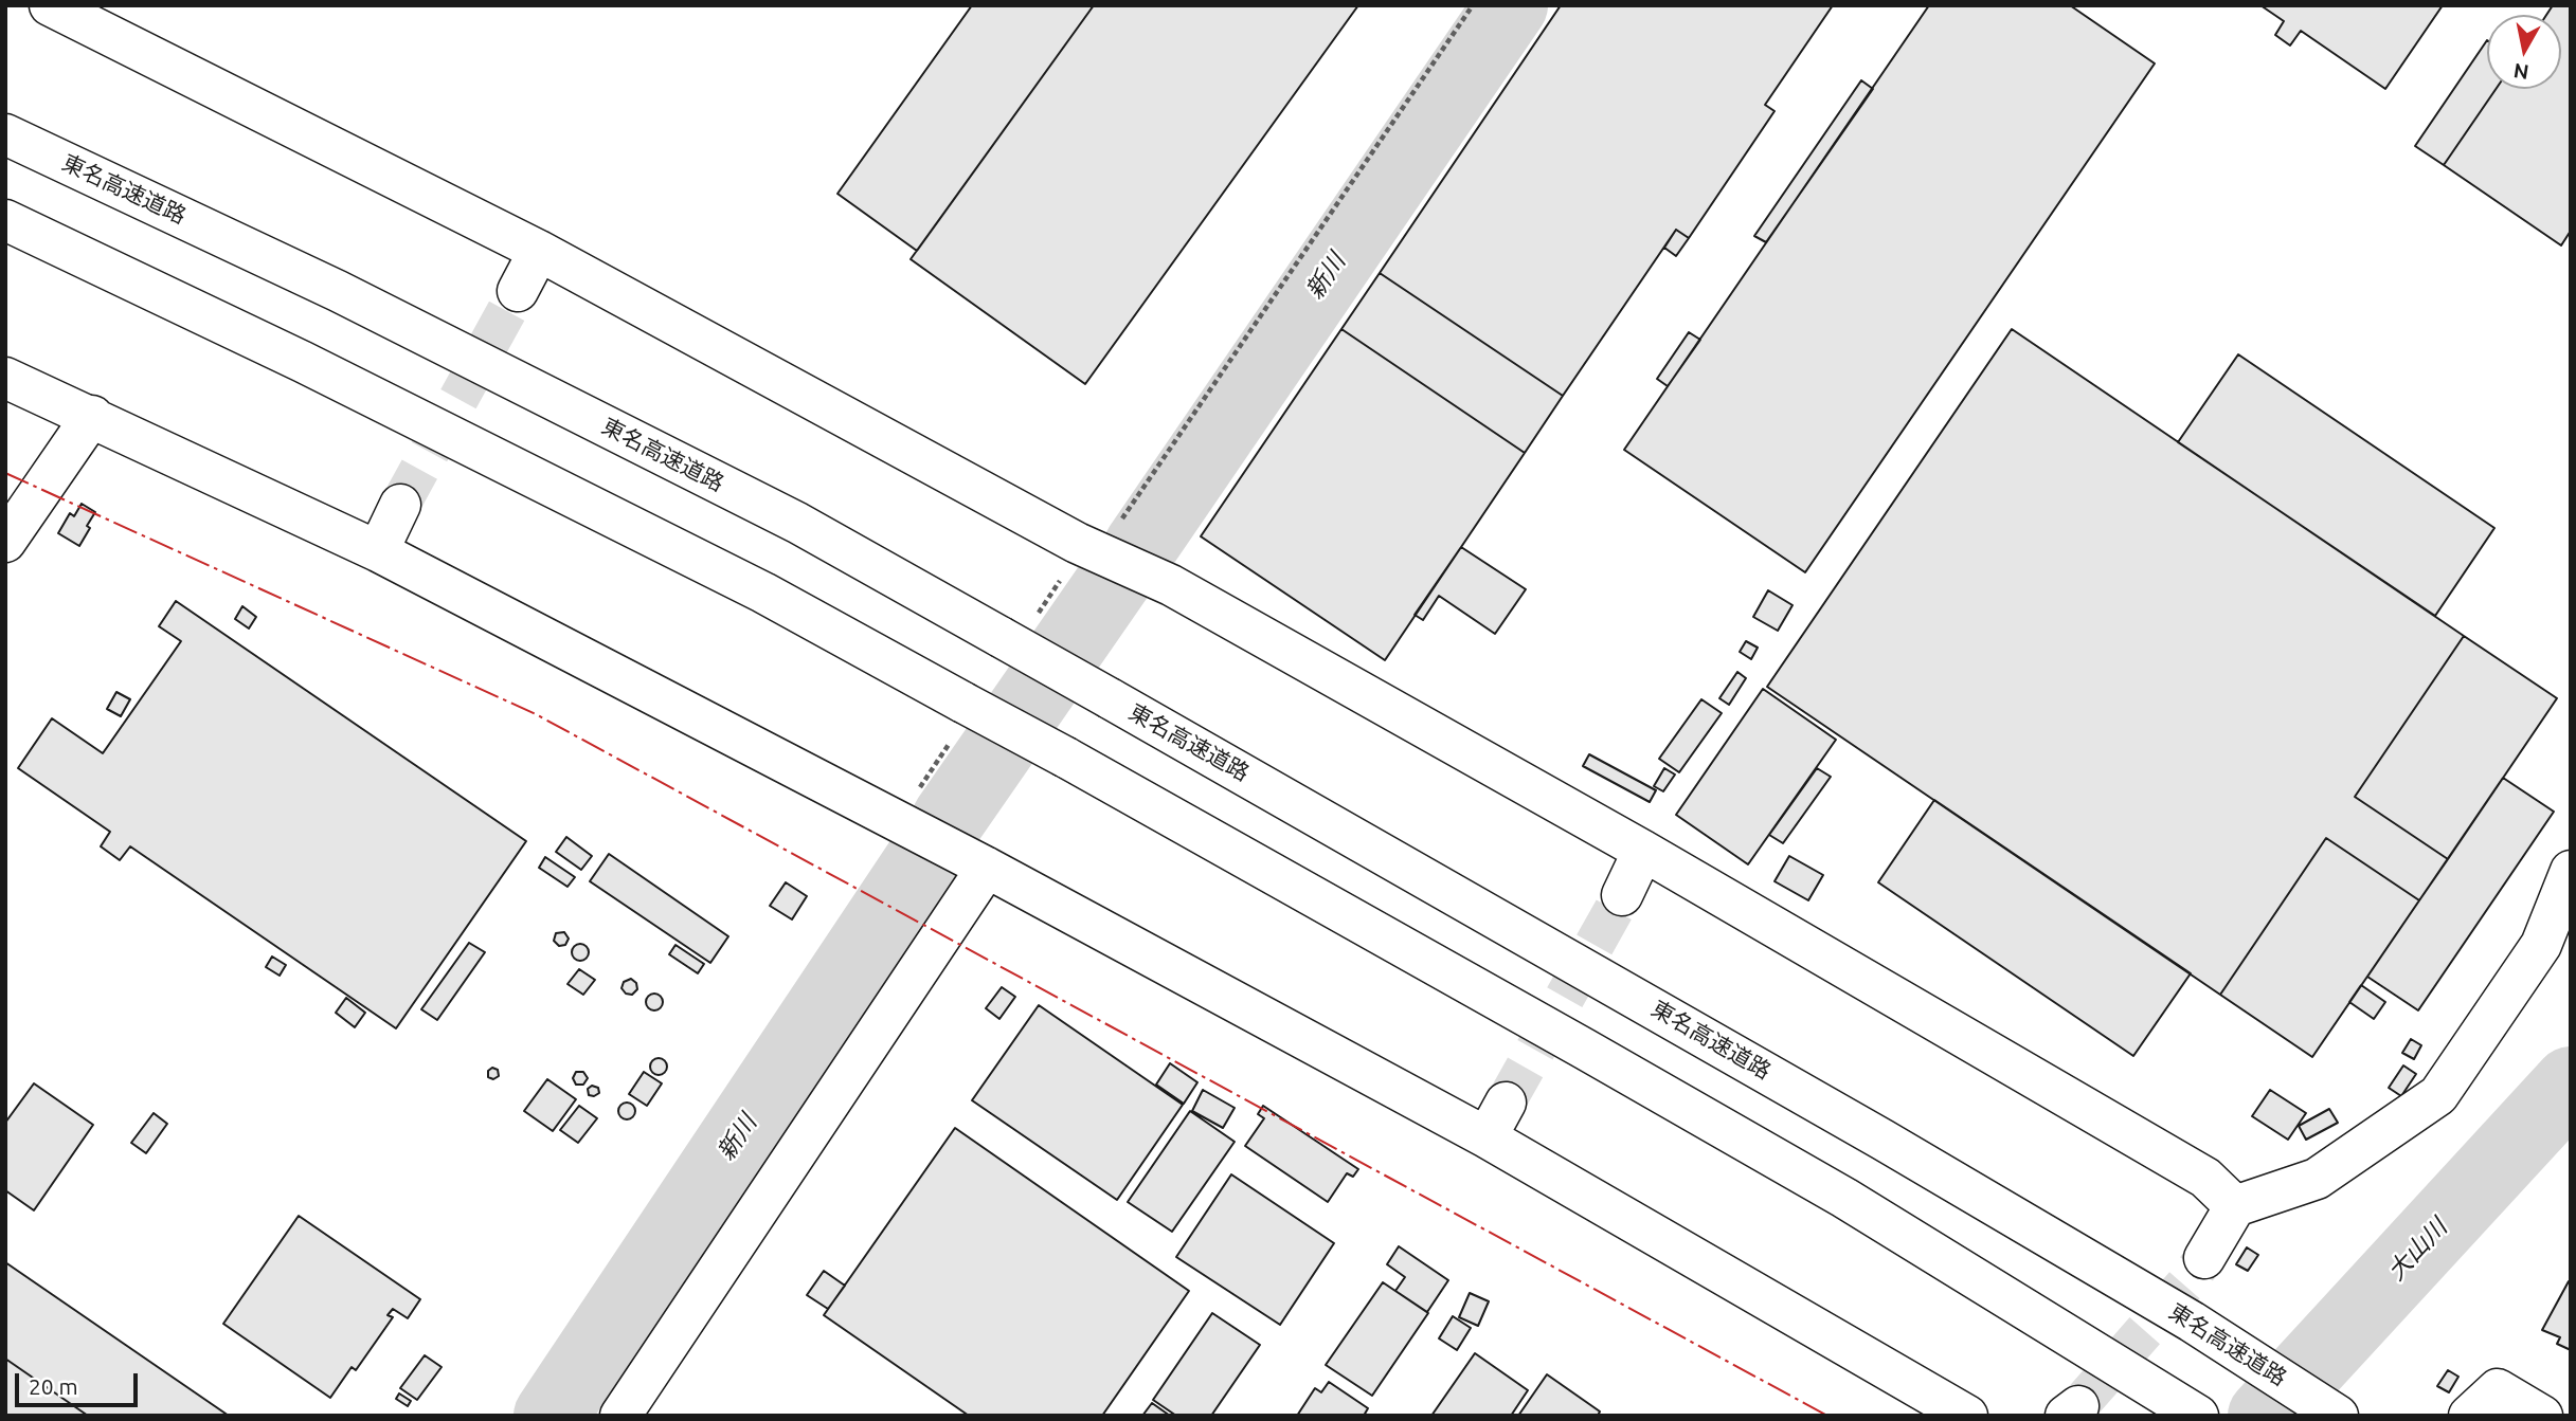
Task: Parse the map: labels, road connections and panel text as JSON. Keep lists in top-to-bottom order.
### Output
{
  "streets": {
    "main road": ["東名高速道路"]
  },
  "water": ["新川", "大山川"],
  "scale_bar": "20 m",
  "north": "bottom"
}
